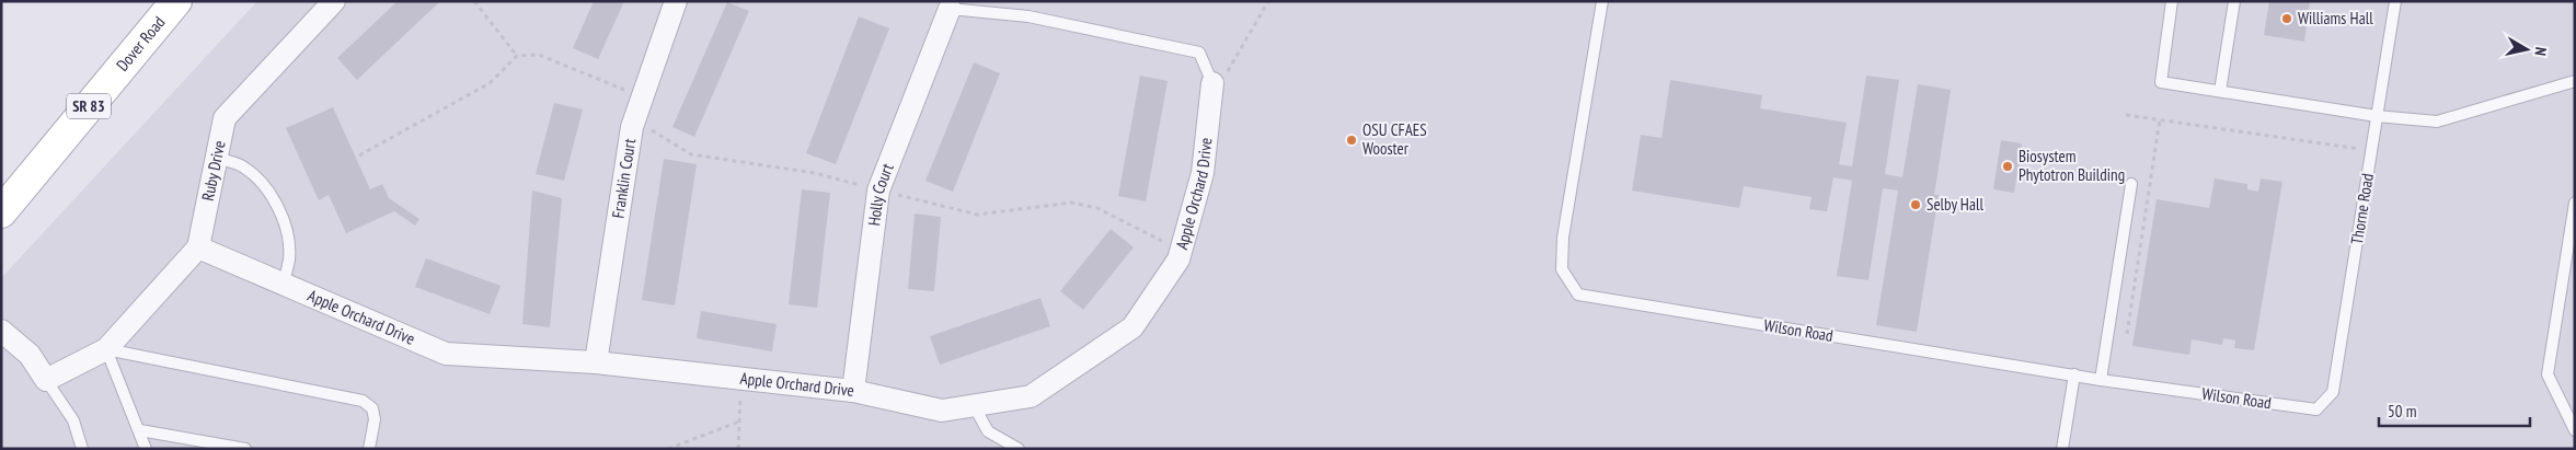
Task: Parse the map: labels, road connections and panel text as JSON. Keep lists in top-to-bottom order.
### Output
{
  "streets": {
    "main road": ["Dover Road", "SR 83"],
    "street": [
      "Ruby Drive",
      "Franklin Court",
      "Apple Orchard Drive",
      "Holly Court"
    ],
    "lane": ["Thorne Road", "Wilson Road"]
  },
  "crossings": [
    ["Ruby Drive", "Apple Orchard Drive"],
    ["Franklin Court", "Apple Orchard Drive"],
    ["Apple Orchard Drive", "Holly Court"],
    ["Thorne Road", "Wilson Road"]
  ],
  "places": [
    "Williams Hall",
    "OSU CFAES Wooster",
    "Biosystem Phytotron Building",
    "Selby Hall"
  ],
  "scale_bar": "50 m",
  "north": "right"
}
